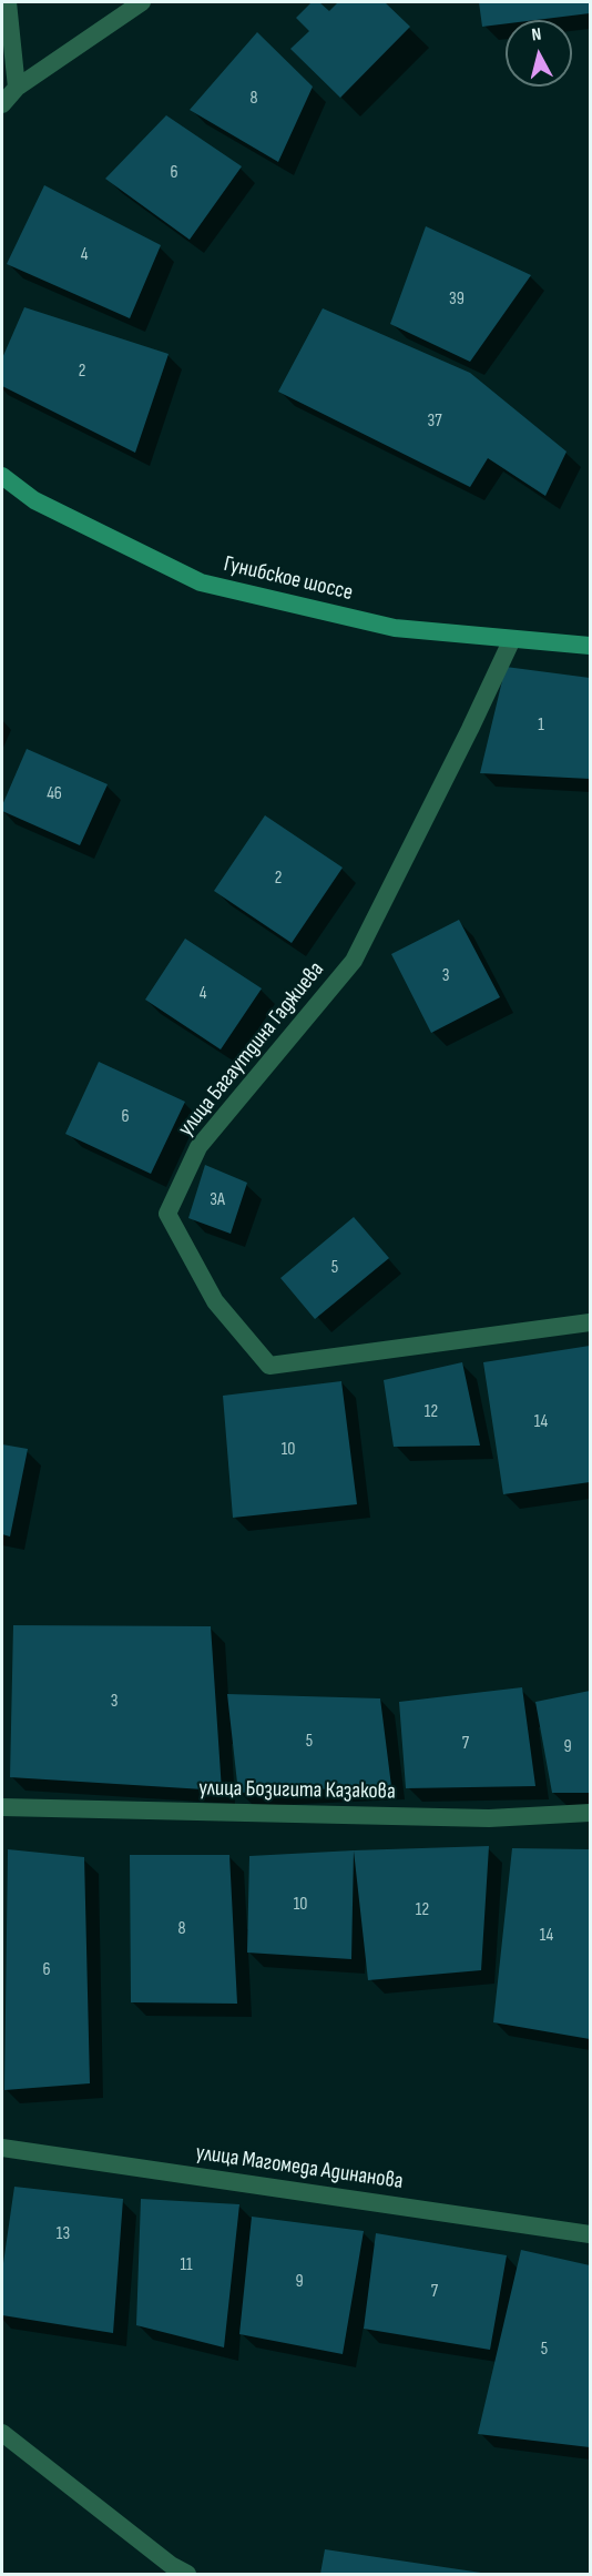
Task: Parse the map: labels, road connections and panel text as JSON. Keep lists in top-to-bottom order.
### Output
{
  "streets": {
    "main road": ["Гунибское шоссе"],
    "street": ["улица Багаутдина Гаджиева", "улица Бозигита Казакова", "улица Магомеда Адинанова"]
  },
  "crossings": [
    ["Гунибское шоссе", "улица Багаутдина Гаджиева"]
  ],
  "house_numbers": [
    "8",
    "6",
    "4",
    "39",
    "2",
    "37",
    "1",
    "46",
    "2",
    "3",
    "4",
    "6",
    "3А",
    "5",
    "12",
    "14",
    "10",
    "3",
    "5",
    "7",
    "9",
    "10",
    "12",
    "8",
    "14",
    "6",
    "13",
    "11",
    "9",
    "7",
    "5"
  ],
  "north": "top"
}
